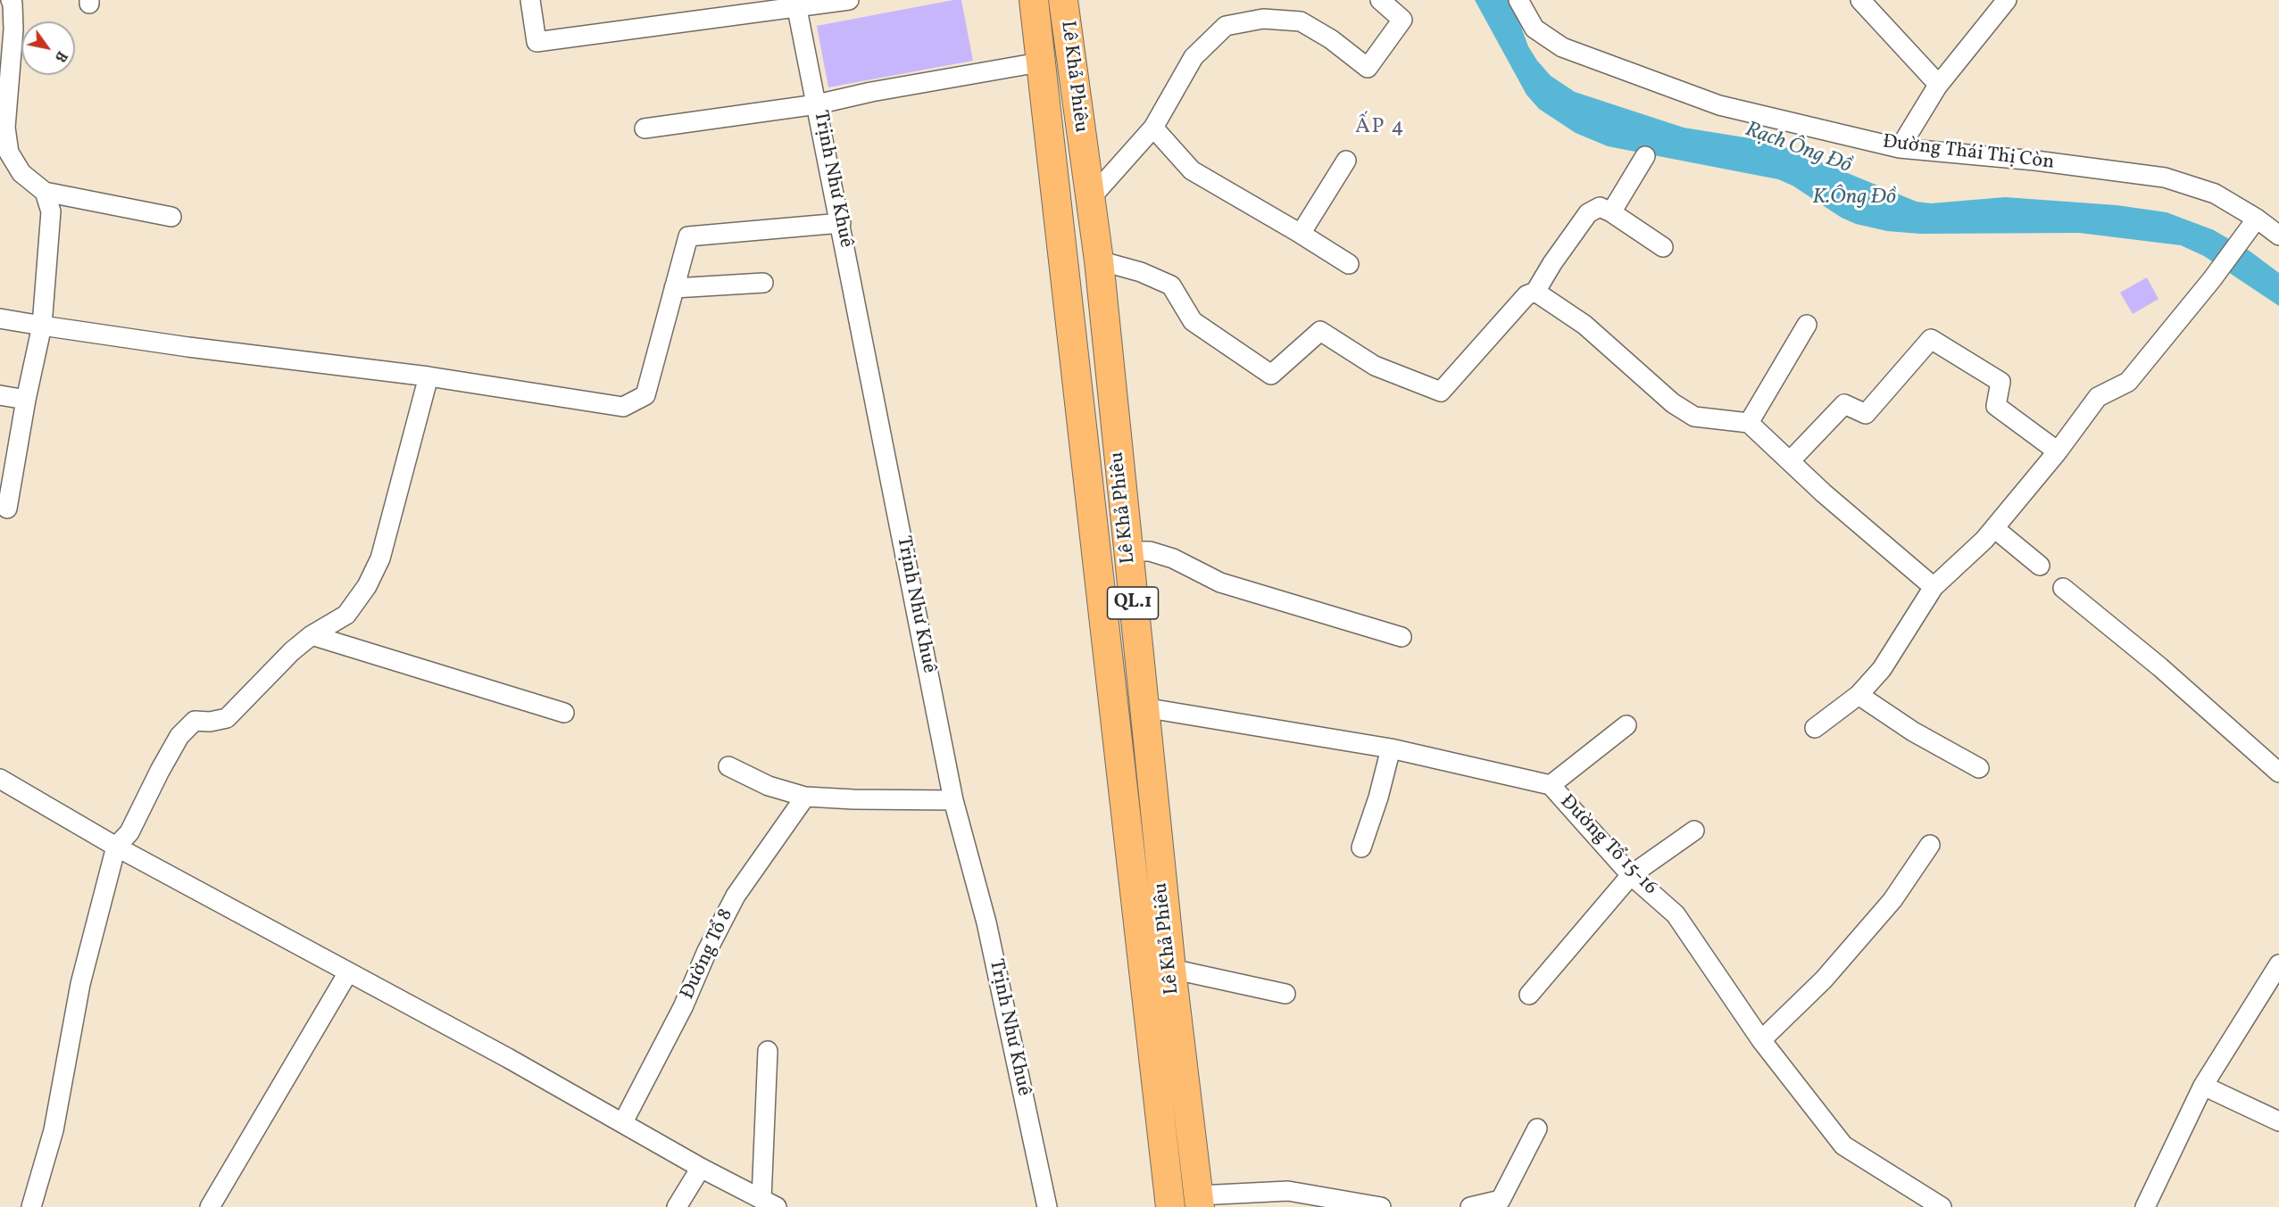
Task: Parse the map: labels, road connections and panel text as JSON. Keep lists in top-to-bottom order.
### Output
{
  "streets": {
    "highway": ["Lê Khả Phiêu", "QL.1"],
    "street": [
      "Đường Thái Thị Còn",
      "Trịnh Như Khuê",
      "Đường Tổ 15-16",
      "Đường Tổ 8"
    ]
  },
  "crossings": [
    ["Lê Khả Phiêu", "Đường Tổ 15-16"]
  ],
  "districts": ["ẤP 4"],
  "water": ["Rạch Ông Đồ", "K.Ông Đồ"],
  "north": "bottom right"
}
